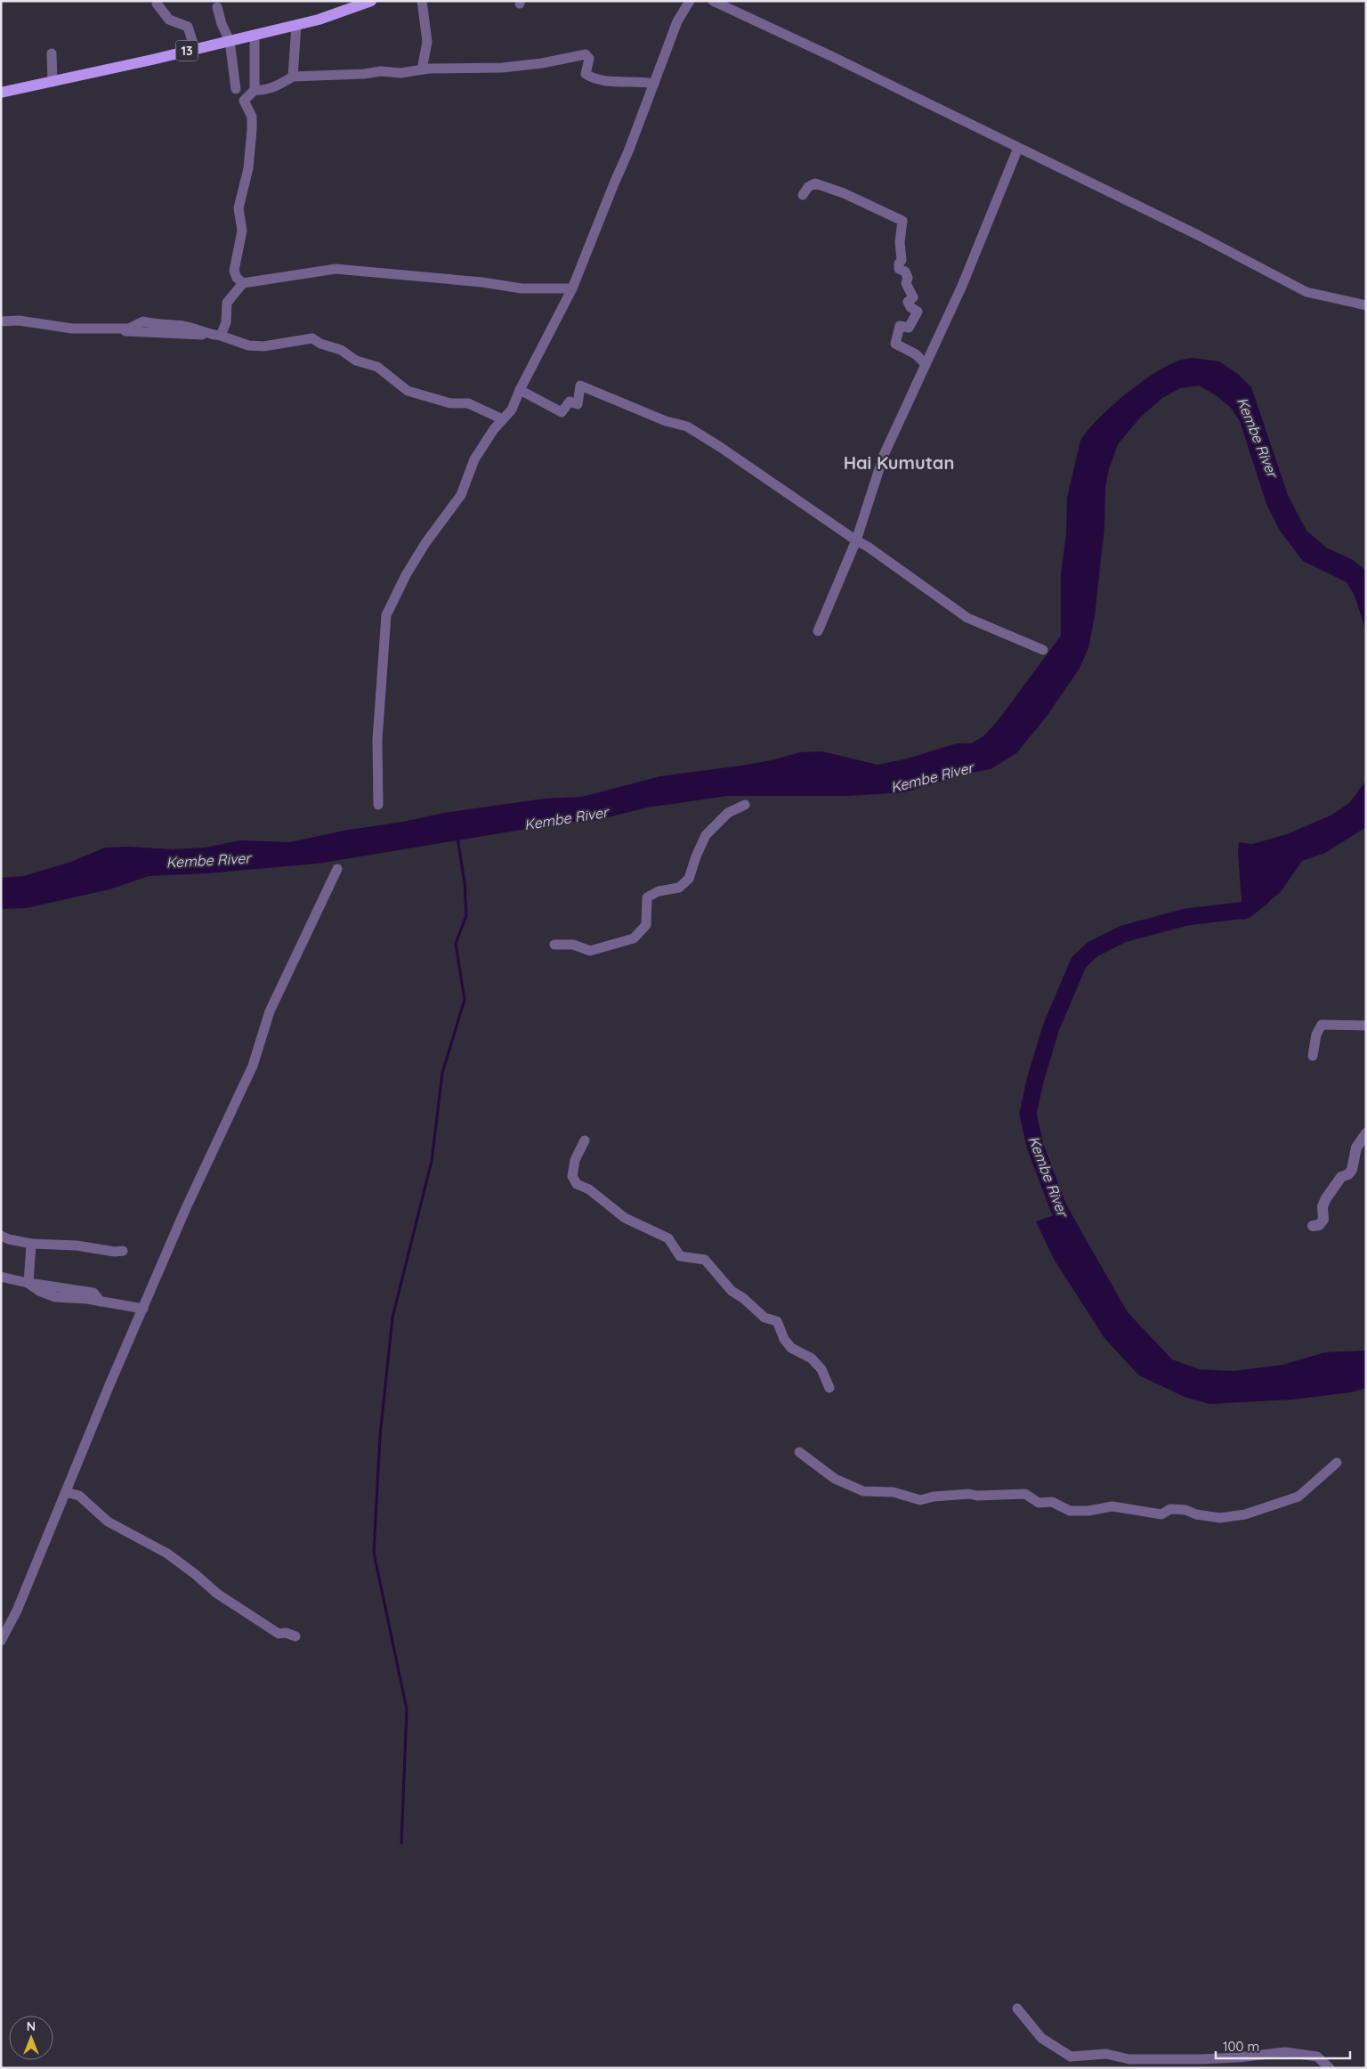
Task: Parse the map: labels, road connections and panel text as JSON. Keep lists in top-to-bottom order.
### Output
{
  "streets": {
    "main road": ["13"]
  },
  "districts": ["Hai Kumutan"],
  "water": ["Kembe River"],
  "scale_bar": "100 m",
  "north": "top"
}
